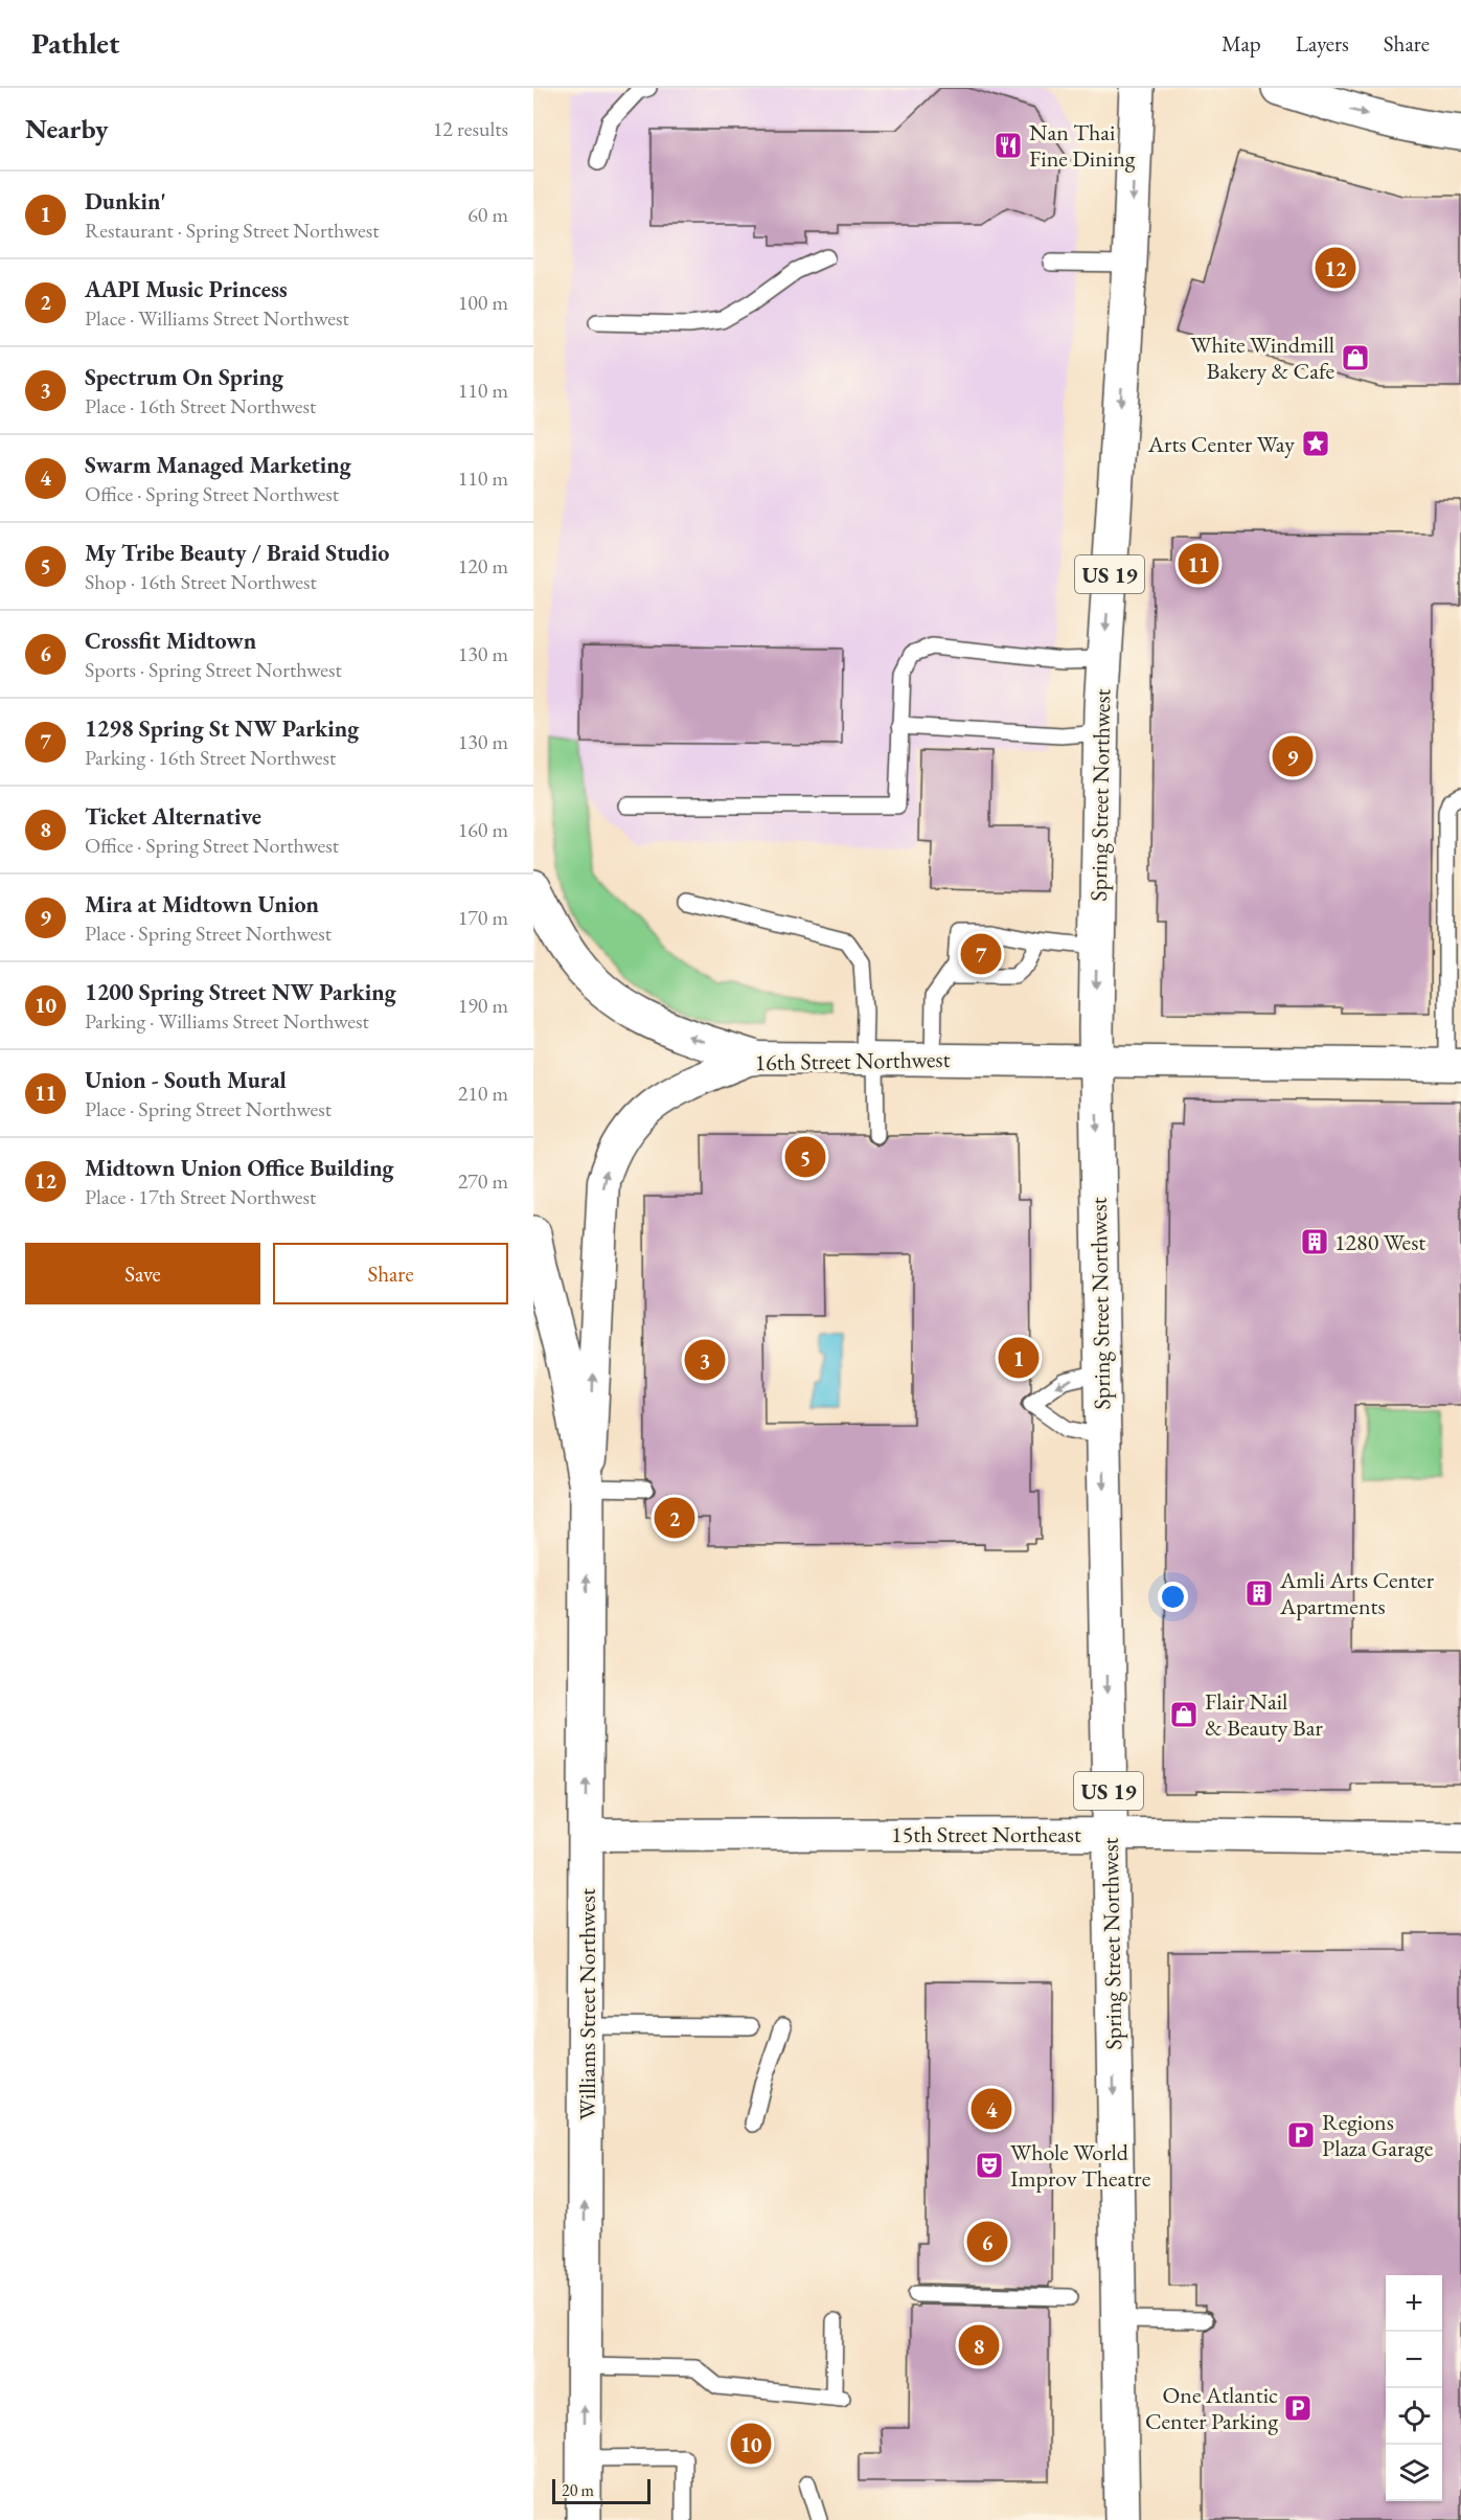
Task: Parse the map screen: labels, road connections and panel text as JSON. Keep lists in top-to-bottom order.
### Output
{
  "streets": {
    "main road": ["US 19", "Spring Street Northwest", "Williams Street Northwest"],
    "street": ["16th Street Northwest", "15th Street Northeast"]
  },
  "crossings": [
    ["Spring Street Northwest", "16th Street Northwest"],
    ["Spring Street Northwest", "15th Street Northeast"],
    ["16th Street Northwest", "Williams Street Northwest"],
    ["15th Street Northeast", "Williams Street Northwest"]
  ],
  "one_way": ["Spring Street Northwest", "16th Street Northwest", "Williams Street Northwest"],
  "places": {
    "restaurant": ["Nan Thai Fine Dining"],
    "shop": ["White Windmill Bakery & Cafe", "Flair Nail & Beauty Bar"],
    "place": ["Arts Center Way"],
    "building": ["1280 West", "Amli Arts Center Apartments"],
    "parking": ["Regions Plaza Garage", "One Atlantic Center Parking"],
    "theatre": ["Whole World Improv Theatre"]
  },
  "scale_bar": "20 m",
  "page": {
    "header": "Pathlet",
    "nav": ["Map", "Layers", "Share"],
    "heading": ["Nearby", "12 results"],
    "list": [
      {
        "mark": "1",
        "name": "Dunkin'",
        "note": "Restaurant · Spring Street Northwest",
        "value": "60 m"
      },
      {
        "mark": "2",
        "name": "AAPI Music Princess",
        "note": "Place · Williams Street Northwest",
        "value": "100 m"
      },
      {
        "mark": "3",
        "name": "Spectrum On Spring",
        "note": "Place · 16th Street Northwest",
        "value": "110 m"
      },
      {
        "mark": "4",
        "name": "Swarm Managed Marketing",
        "note": "Office · Spring Street Northwest",
        "value": "110 m"
      },
      {
        "mark": "5",
        "name": "My Tribe Beauty / Braid Studio",
        "note": "Shop · 16th Street Northwest",
        "value": "120 m"
      },
      {
        "mark": "6",
        "name": "Crossfit Midtown",
        "note": "Sports · Spring Street Northwest",
        "value": "130 m"
      },
      {
        "mark": "7",
        "name": "1298 Spring St NW Parking",
        "note": "Parking · 16th Street Northwest",
        "value": "130 m"
      },
      {
        "mark": "8",
        "name": "Ticket Alternative",
        "note": "Office · Spring Street Northwest",
        "value": "160 m"
      },
      {
        "mark": "9",
        "name": "Mira at Midtown Union",
        "note": "Place · Spring Street Northwest",
        "value": "170 m"
      },
      {
        "mark": "10",
        "name": "1200 Spring Street NW Parking",
        "note": "Parking · Williams Street Northwest",
        "value": "190 m"
      },
      {
        "mark": "11",
        "name": "Union - South Mural",
        "note": "Place · Spring Street Northwest",
        "value": "210 m"
      },
      {
        "mark": "12",
        "name": "Midtown Union Office Building",
        "note": "Place · 17th Street Northwest",
        "value": "270 m"
      }
    ],
    "pins": [
      "12",
      "11",
      "9",
      "7",
      "5",
      "1",
      "3",
      "2",
      "4",
      "6",
      "8",
      "10"
    ],
    "buttons": ["Save", "Share"],
    "map_buttons": ["+", "−"],
    "scale": "20 m"
  }
}
